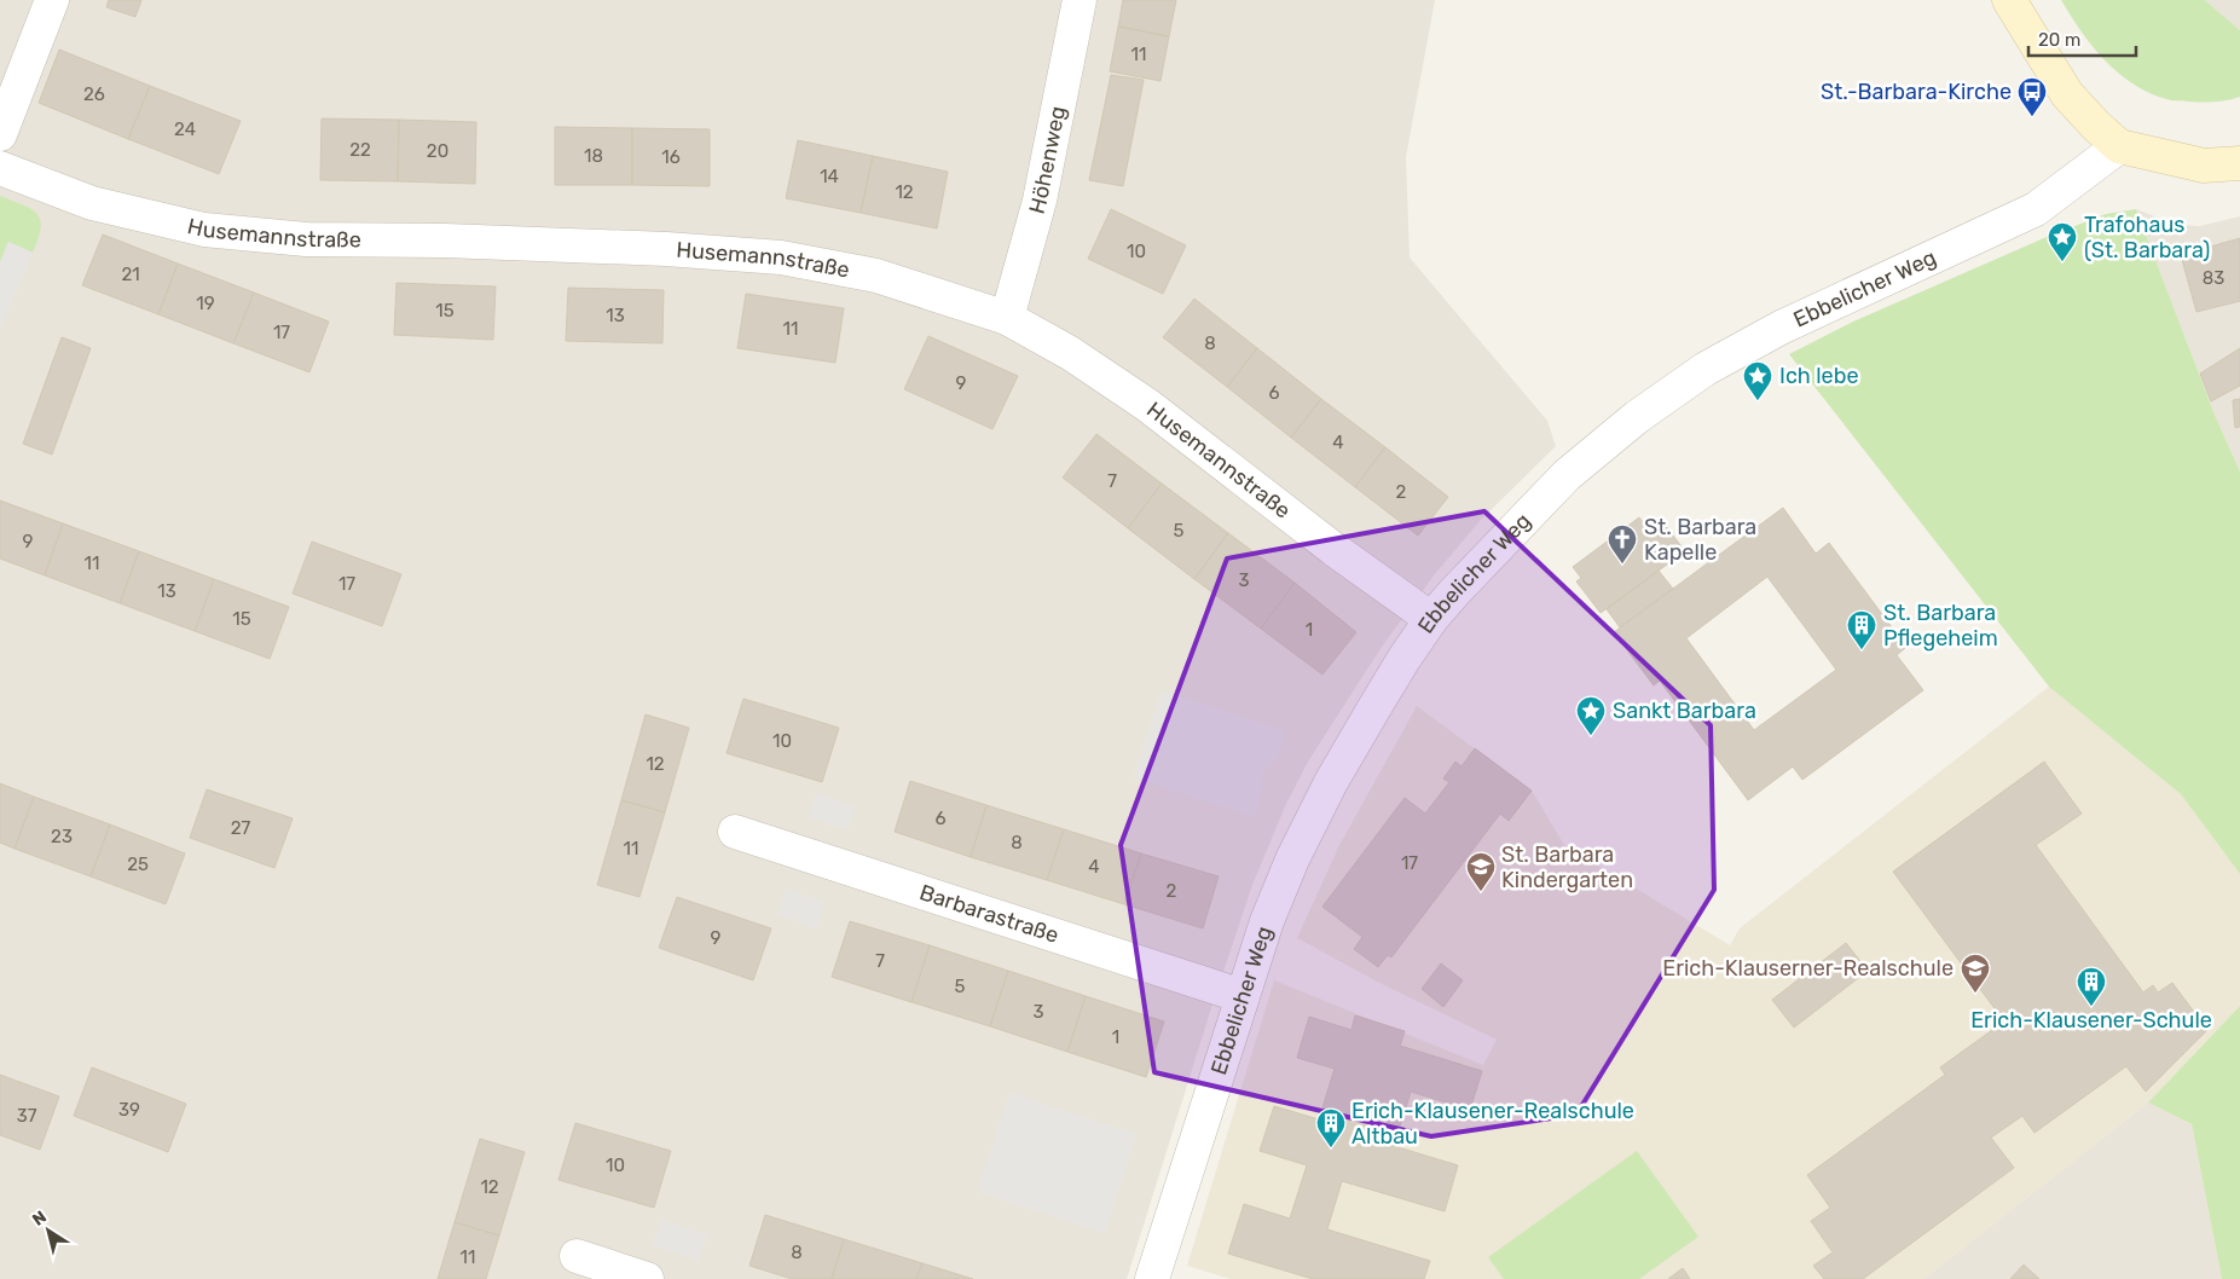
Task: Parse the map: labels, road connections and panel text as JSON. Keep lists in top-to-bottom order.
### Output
{
  "streets": {
    "street": [
      "Höhenweg",
      "Husemannstraße",
      "Ebbelicher Weg",
      "Barbarastraße"
    ]
  },
  "crossings": [
    ["Höhenweg", "Husemannstraße"],
    ["Husemannstraße", "Ebbelicher Weg"],
    ["Ebbelicher Weg", "Barbarastraße"]
  ],
  "places": {
    "bus stop": ["St.-Barbara-Kirche"],
    "place": ["Trafohaus (St. Barbara)", "Ich lebe", "Sankt Barbara"],
    "church": ["St. Barbara Kapelle"],
    "building": ["St. Barbara Pflegeheim", "Erich-Klausener-Schule", "Erich-Klausener-Realschule Altbau"],
    "school or university": ["St. Barbara Kindergarten", "Erich-Klauserner-Realschule"]
  },
  "house_numbers": [
    "11",
    "26",
    "24",
    "22",
    "20",
    "18",
    "16",
    "14",
    "12",
    "10",
    "21",
    "83",
    "19",
    "15",
    "13",
    "11",
    "17",
    "8",
    "9",
    "6",
    "4",
    "7",
    "2",
    "5",
    "9",
    "11",
    "3",
    "17",
    "13",
    "15",
    "1",
    "10",
    "12",
    "6",
    "27",
    "23",
    "8",
    "11",
    "17",
    "25",
    "4",
    "2",
    "9",
    "7",
    "5",
    "3",
    "1",
    "39",
    "37",
    "10",
    "12",
    "8",
    "11"
  ],
  "scale_bar": "20 m",
  "north": "top left"
}
